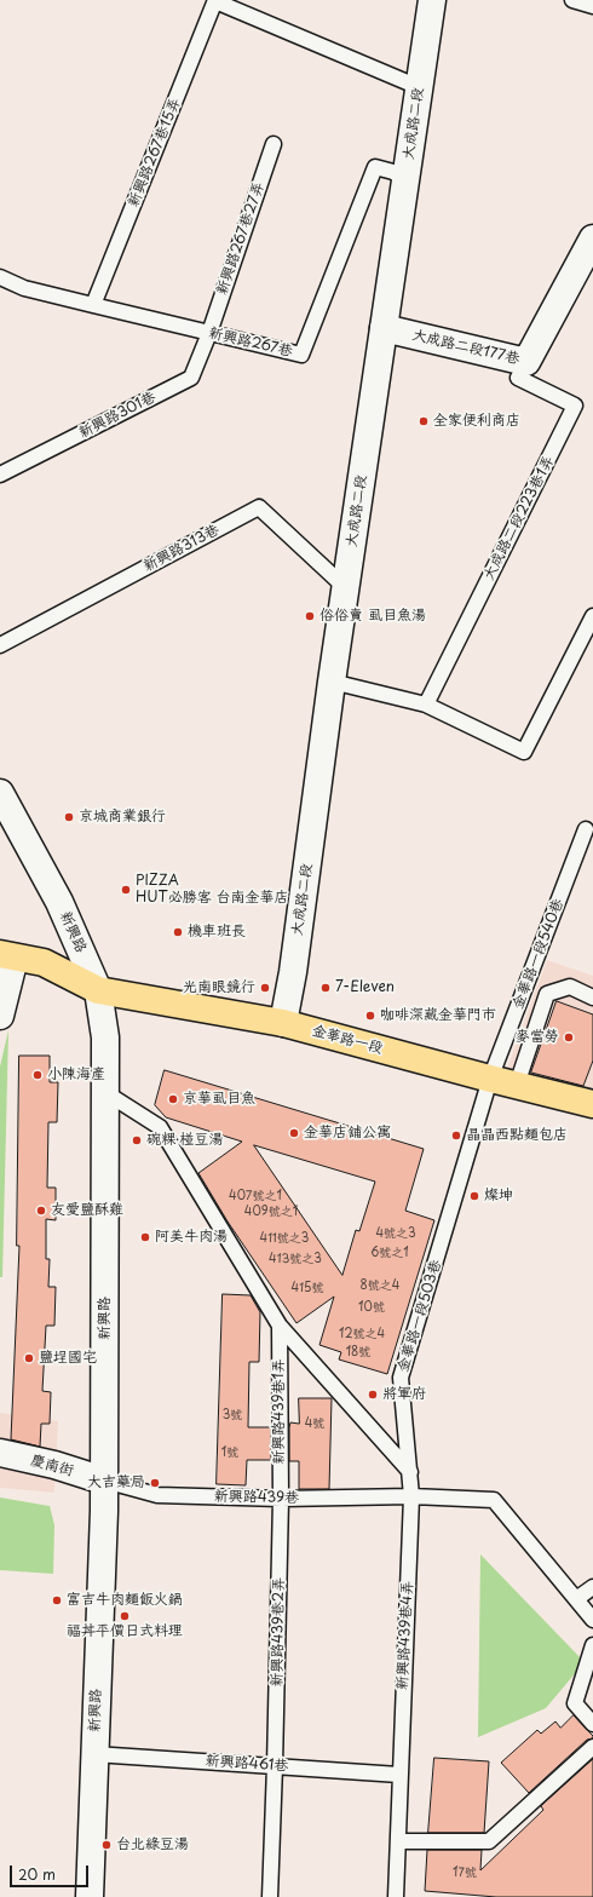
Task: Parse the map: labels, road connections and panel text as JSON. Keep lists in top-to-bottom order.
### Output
{
  "streets": {
    "main road": ["金華路一段"],
    "street": [
      "大成路二段",
      "大成路二段177巷",
      "新興路",
      "慶南街"
    ],
    "lane": [
      "新興路267巷15弄",
      "新興路267巷27弄",
      "新興路267巷",
      "新興路301巷",
      "大成路二段223巷1弄",
      "新興路313巷",
      "金華路一段540巷",
      "金華路一段503巷",
      "新興路439巷1弄",
      "新興路439巷",
      "新興路439巷2弄",
      "新興路439巷4弄",
      "新興路461巷"
    ]
  },
  "crossings": [
    ["大成路二段", "新興路267巷"],
    ["大成路二段", "大成路二段177巷"],
    ["大成路二段", "新興路313巷"],
    ["大成路二段", "金華路一段"],
    ["新興路267巷15弄", "新興路267巷"],
    ["新興路267巷27弄", "新興路267巷"],
    ["新興路267巷27弄", "新興路301巷"],
    ["新興路267巷", "新興路301巷"],
    ["大成路二段177巷", "大成路二段223巷1弄"],
    ["新興路", "金華路一段"],
    ["新興路", "慶南街"],
    ["新興路", "新興路439巷"],
    ["新興路", "新興路461巷"],
    ["金華路一段540巷", "金華路一段"],
    ["金華路一段540巷", "金華路一段503巷"],
    ["金華路一段", "金華路一段503巷"],
    ["金華路一段503巷", "新興路439巷"],
    ["金華路一段503巷", "新興路439巷4弄"],
    ["新興路439巷1弄", "新興路439巷"],
    ["新興路439巷1弄", "新興路439巷2弄"],
    ["慶南街", "新興路439巷"],
    ["新興路439巷", "新興路439巷2弄"],
    ["新興路439巷", "新興路439巷4弄"],
    ["新興路439巷2弄", "新興路461巷"],
    ["新興路439巷4弄", "新興路461巷"]
  ],
  "places": [
    "全家便利商店",
    "俗俗賣 虱目魚湯",
    "京城商業銀行",
    "PIZZA HUT必勝客 台南金華店",
    "機車班長",
    "光南眼鏡行",
    "7-Eleven",
    "咖啡深藏金華門市",
    "麥當勞",
    "小陳海產",
    "京華虱目魚",
    "金華店舖公寓",
    "晶晶西點麵包店",
    "碗粿·椪豆湯",
    "燦坤",
    "友愛鹽酥雞",
    "阿美牛肉湯",
    "鹽埕國宅",
    "將軍府",
    "大吉藥局",
    "富吉牛肉麵飯火鍋",
    "福丼平價日式料理",
    "台北綠豆湯"
  ],
  "house_numbers": [
    "407號之1",
    "409號之1",
    "4號之3",
    "411號之3",
    "6號之1",
    "413號之3",
    "8號之4",
    "415號",
    "10號",
    "12號之4",
    "18號",
    "3號",
    "4號",
    "1號",
    "17號"
  ],
  "scale_bar": "20 m"
}
